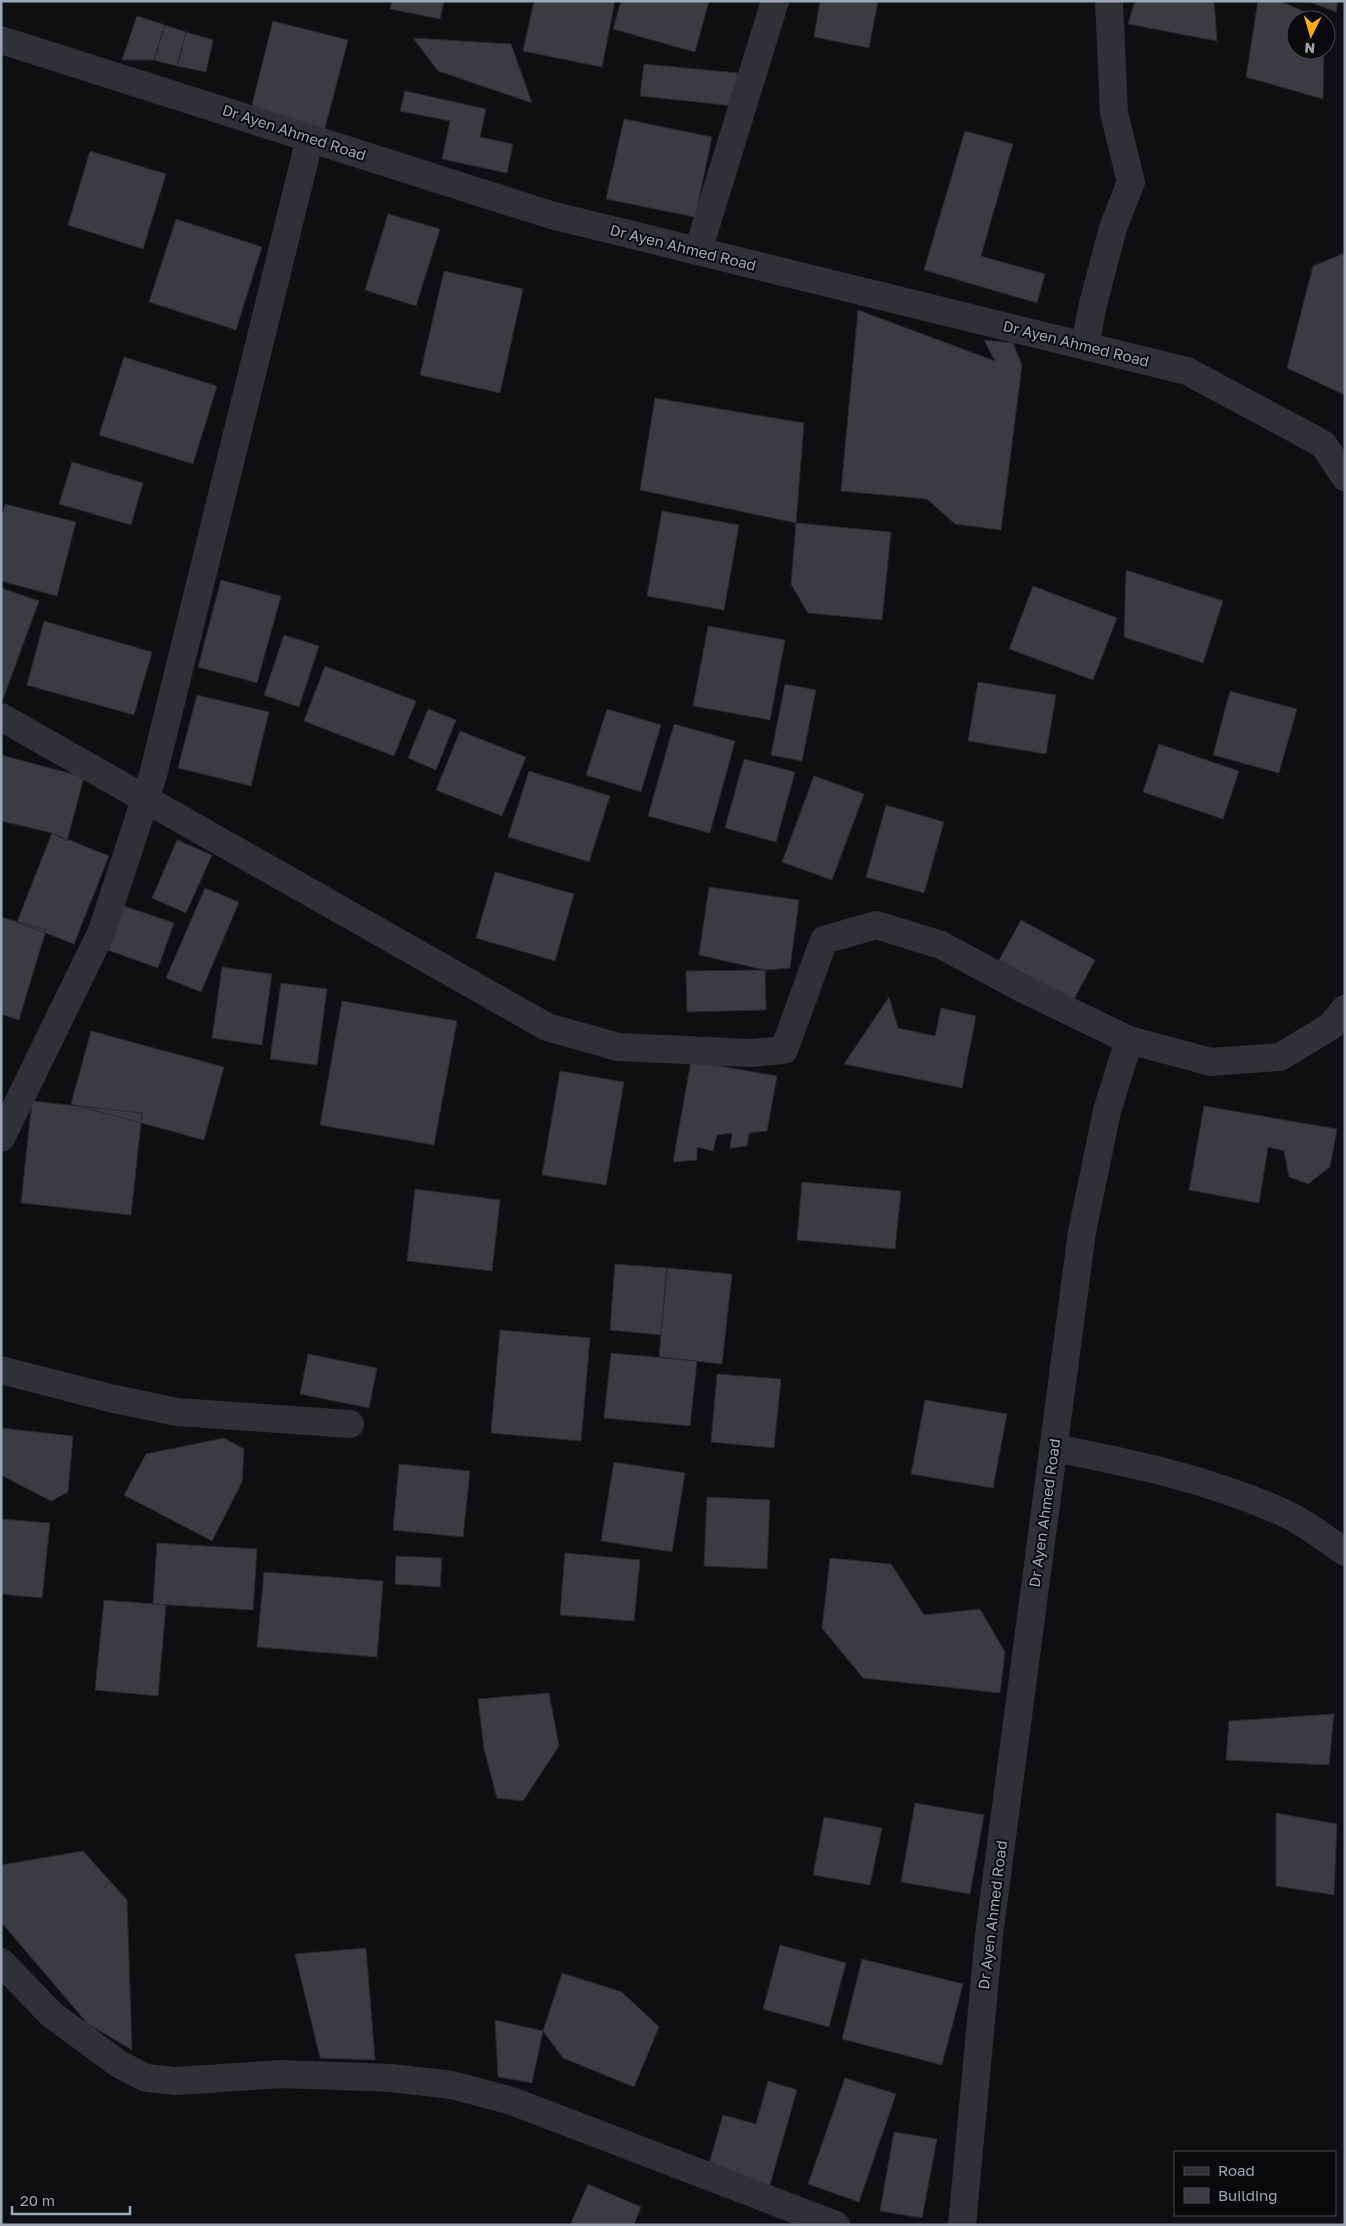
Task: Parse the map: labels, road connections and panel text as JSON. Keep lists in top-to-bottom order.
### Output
{
  "streets": {
    "street": ["Dr Ayen Ahmed Road"]
  },
  "legend": ["Road", "Building"],
  "scale_bar": "20 m",
  "north": "bottom"
}
